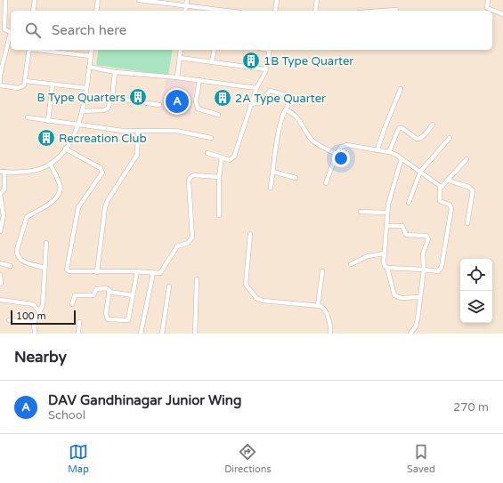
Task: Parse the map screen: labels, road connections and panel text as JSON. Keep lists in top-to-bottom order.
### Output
{
  "places": {
    "building": [
      "1B Type Quarter",
      "B Type Quarters",
      "2A Type Quarter",
      "Recreation Club"
    ]
  },
  "scale_bar": "100 m",
  "page": {
    "search": "Search here",
    "pins": "A",
    "scale": "100 m",
    "heading": "Nearby",
    "list": [
      {
        "mark": "A",
        "name": "DAV Gandhinagar Junior Wing",
        "note": "School",
        "value": "270 m"
      }
    ],
    "nav": ["Map", "Directions", "Saved"]
  }
}
